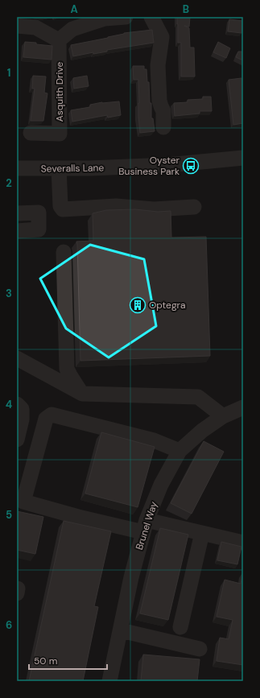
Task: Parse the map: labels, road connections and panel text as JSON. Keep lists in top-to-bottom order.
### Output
{
  "streets": {
    "street": ["Asquith Drive", "Severalls Lane", "Brunel Way"]
  },
  "places": {
    "bus stop": ["Oyster Business Park"],
    "building": ["Optegra"]
  },
  "scale_bar": "50 m",
  "grid": {
    "columns": ["A", "B"],
    "rows": [
      "1",
      "2",
      "3",
      "4",
      "5",
      "6"
    ]
  }
}
